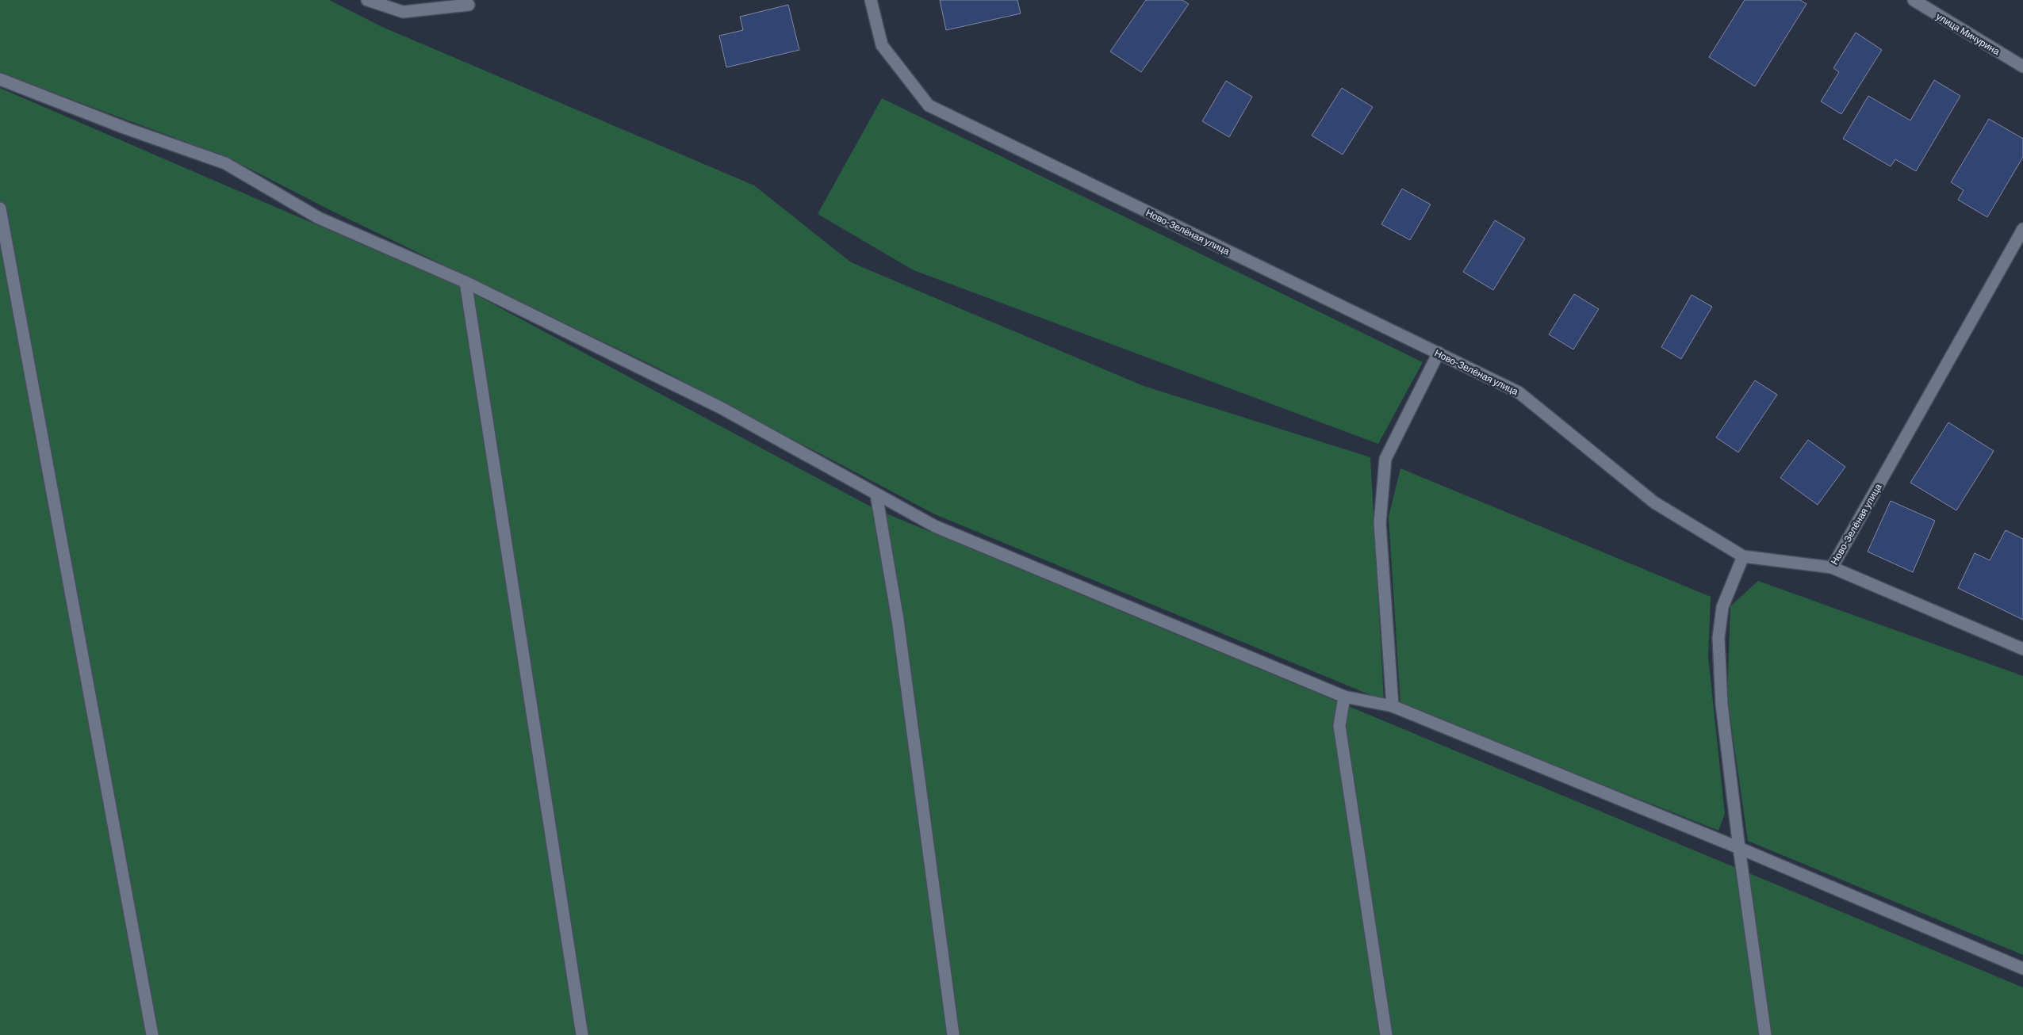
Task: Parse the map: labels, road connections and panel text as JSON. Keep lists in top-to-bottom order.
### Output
{
  "streets": {
    "street": ["улица Мичурина", "Ново-Зелёная улица"]
  }
}
